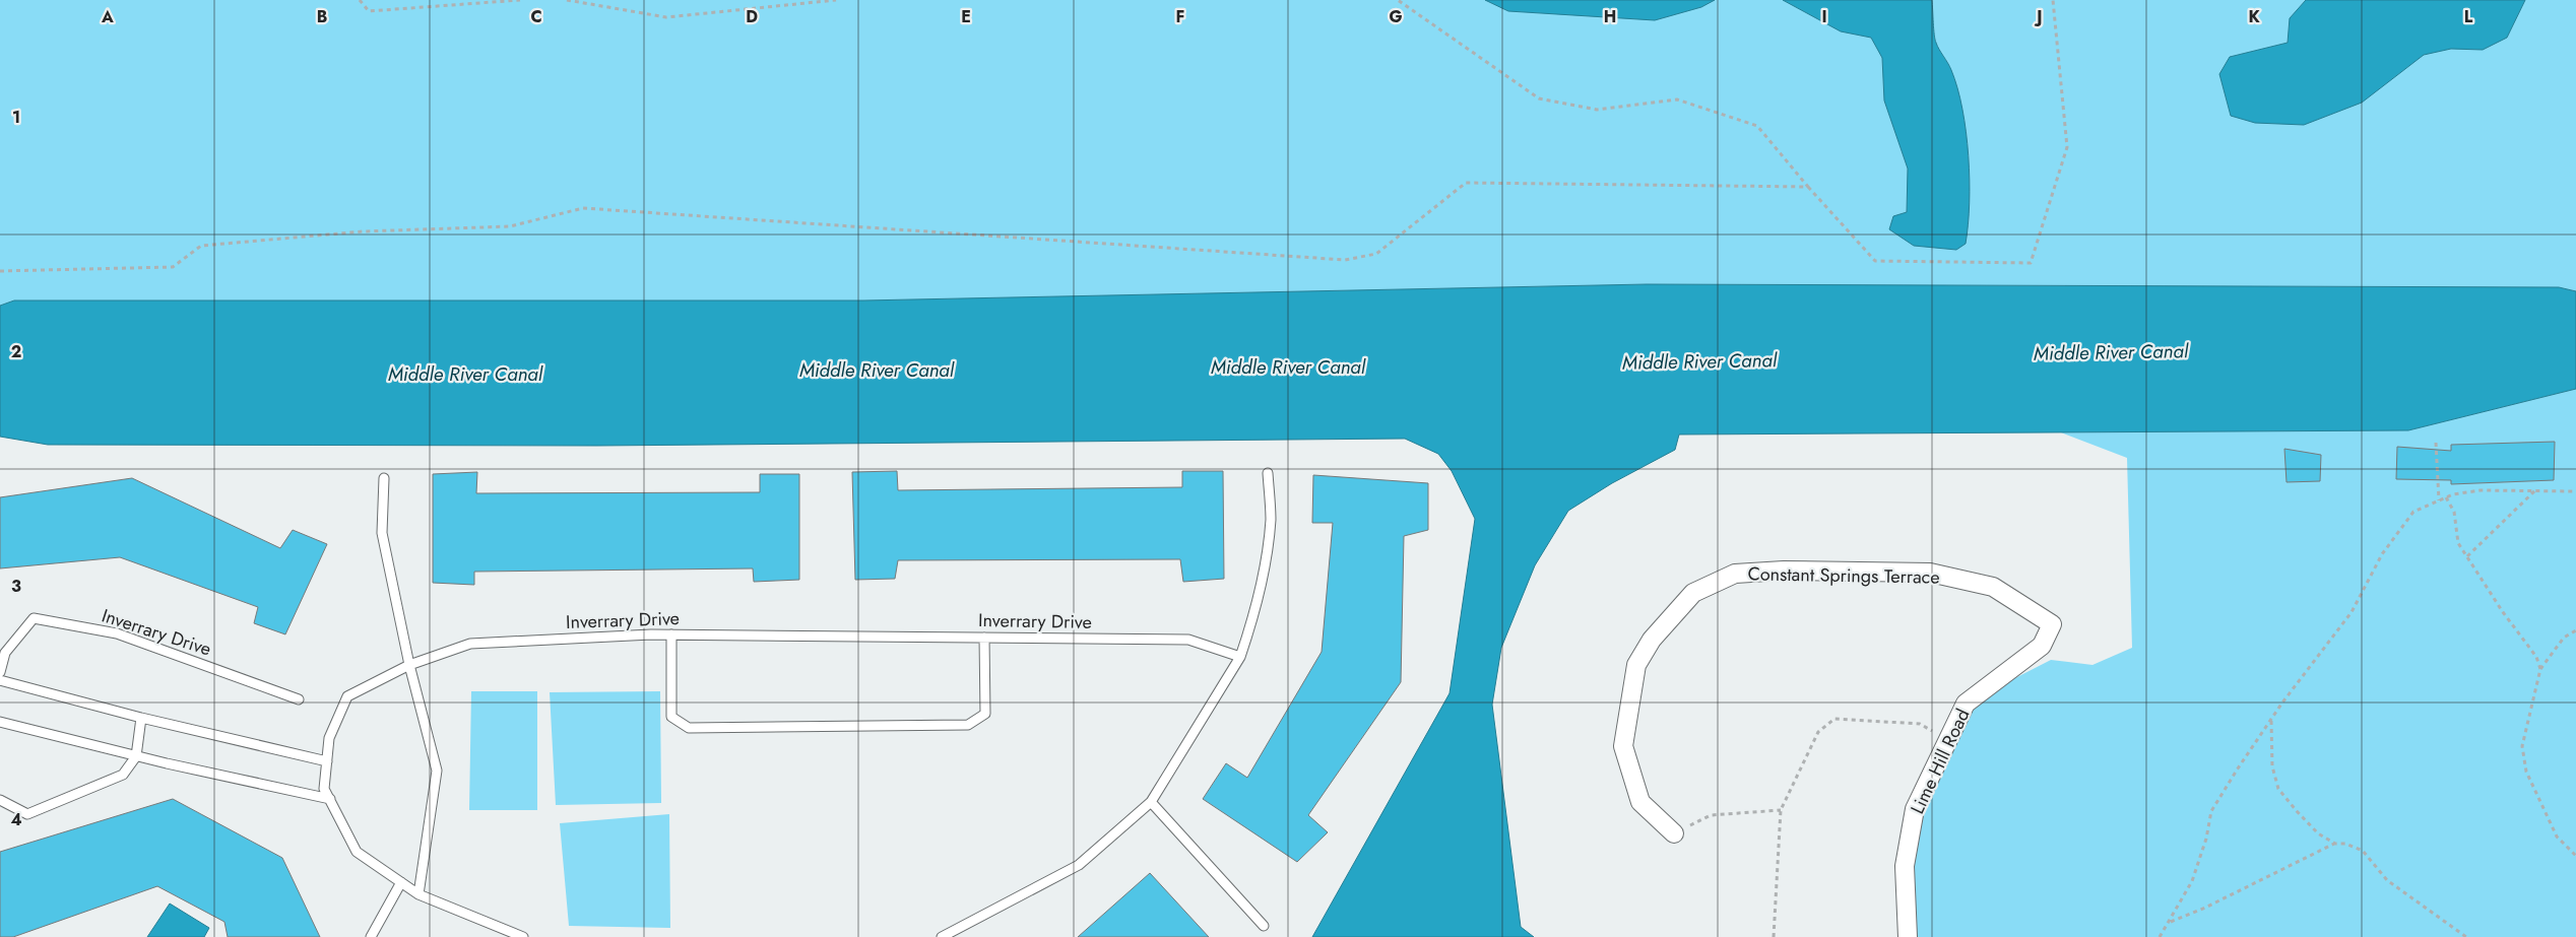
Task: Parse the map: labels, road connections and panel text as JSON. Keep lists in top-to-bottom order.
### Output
{
  "streets": {
    "street": ["Constant Springs Terrace", "Lime Hill Road"],
    "lane": ["Inverrary Drive"]
  },
  "crossings": [
    ["Constant Springs Terrace", "Lime Hill Road"]
  ],
  "water": ["Middle River Canal"],
  "grid": {
    "columns": [
      "A",
      "B",
      "C",
      "D",
      "E",
      "F",
      "G",
      "H",
      "I",
      "J",
      "K",
      "L"
    ],
    "rows": [
      "1",
      "2",
      "3",
      "4"
    ]
  }
}
